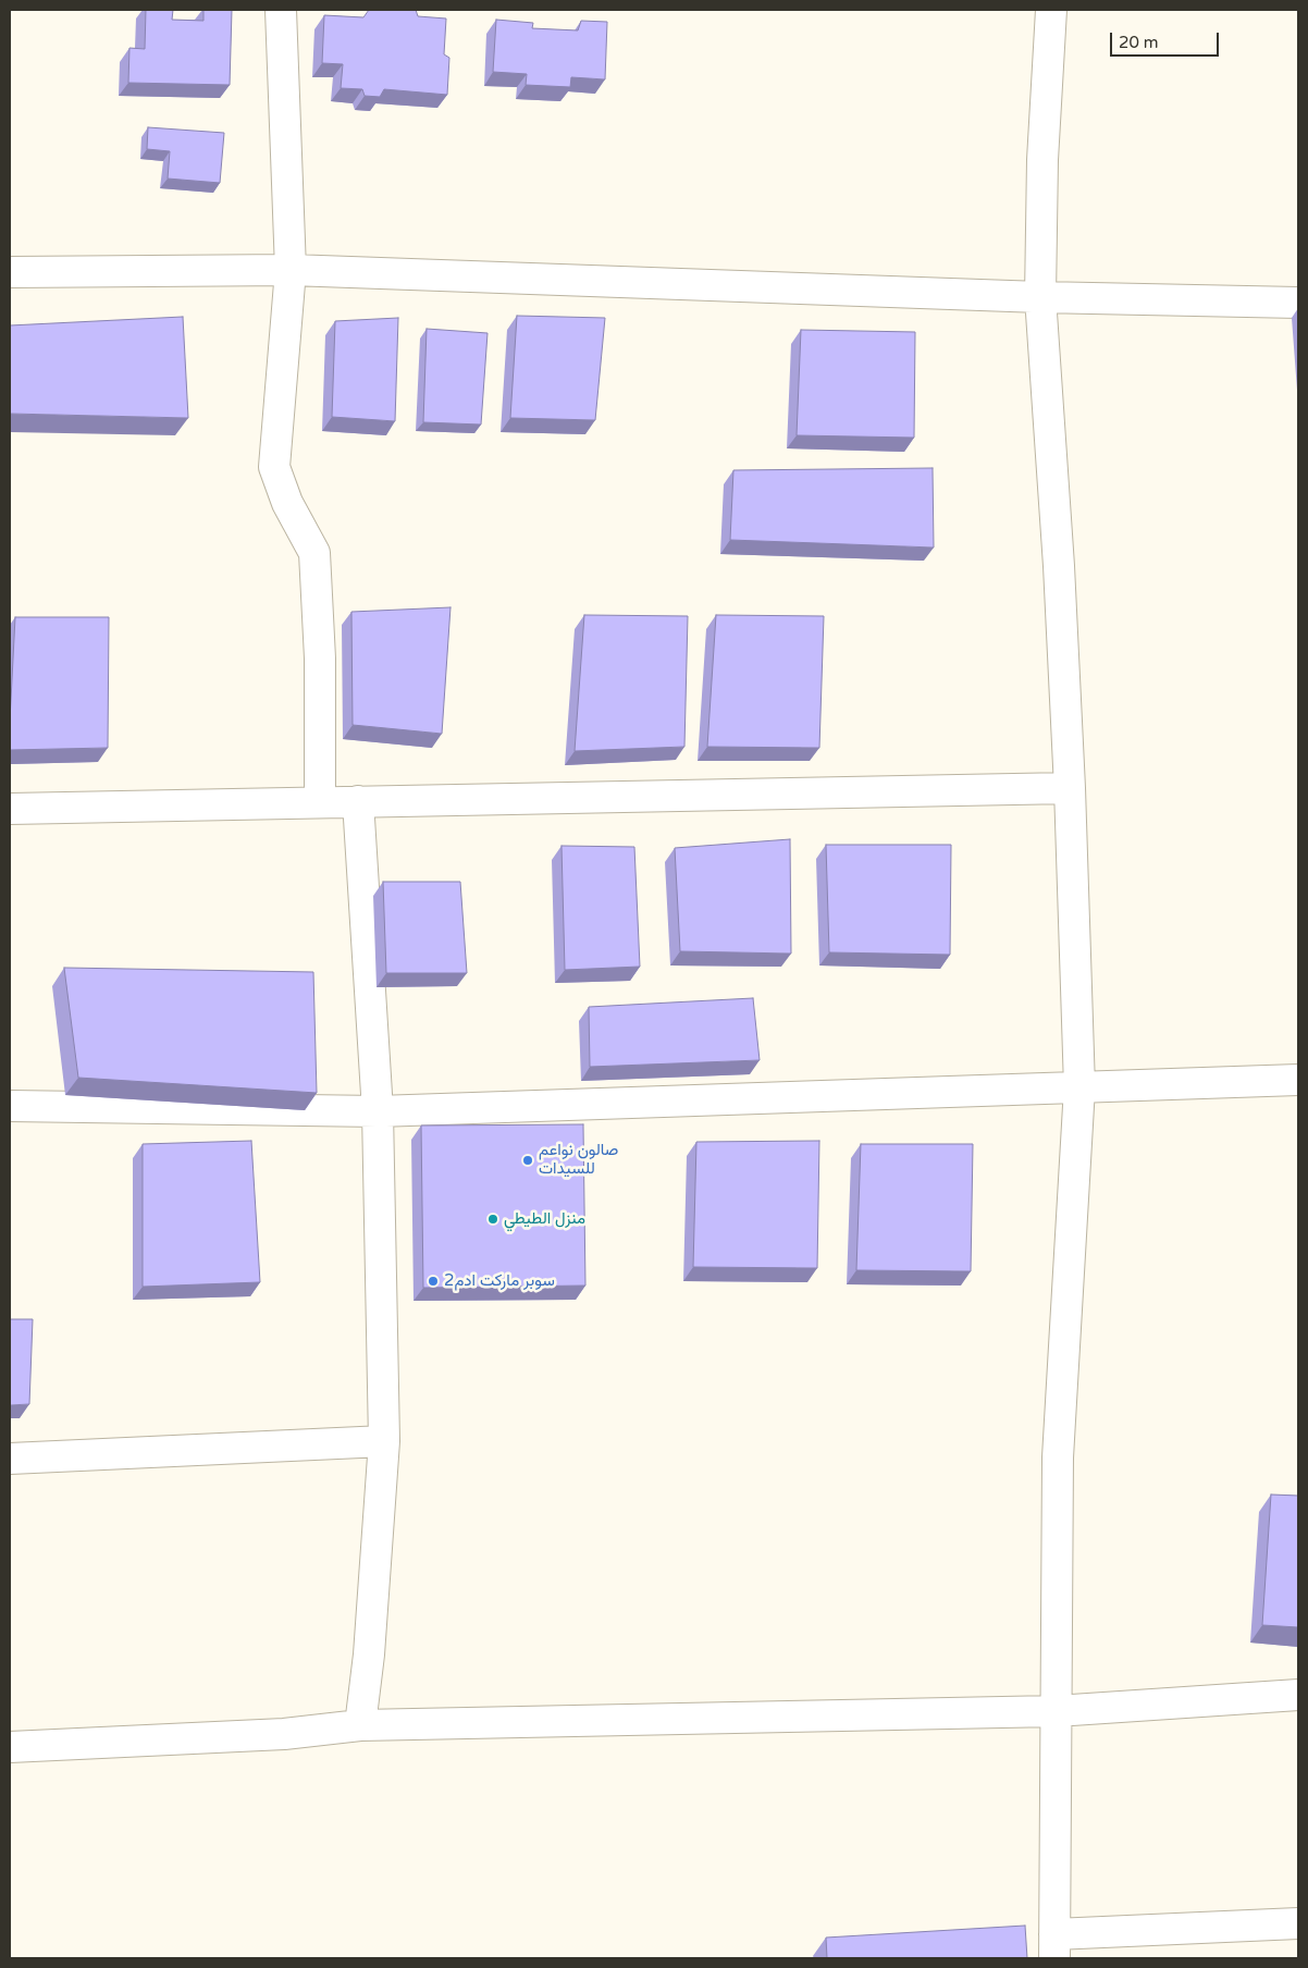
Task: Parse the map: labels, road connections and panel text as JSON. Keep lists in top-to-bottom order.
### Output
{
  "places": ["صالون نواعم للسيدات", "منزل الطيطي", "سوبر ماركت ادم2"],
  "scale_bar": "20 m"
}
